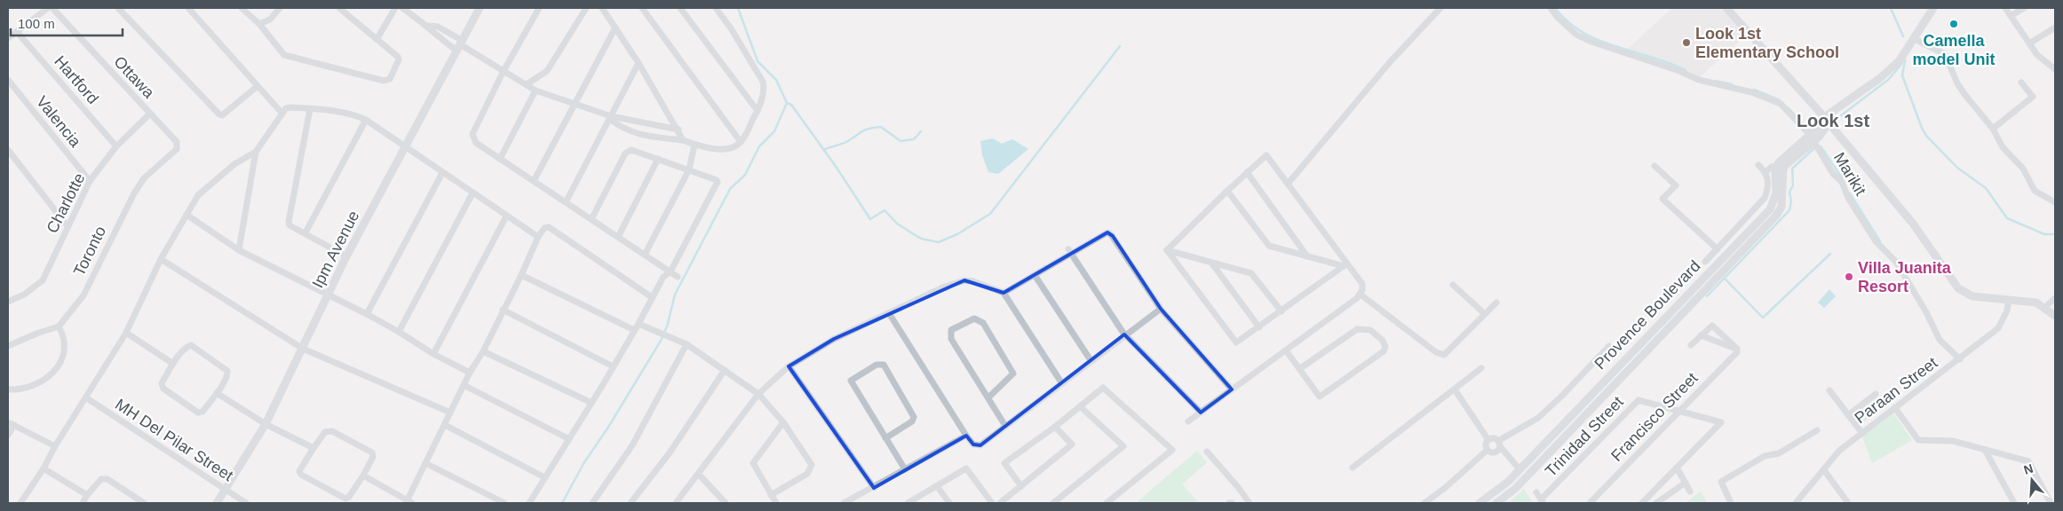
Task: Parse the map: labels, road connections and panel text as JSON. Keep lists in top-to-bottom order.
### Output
{
  "streets": {
    "street": [
      "Ottawa",
      "Hartford",
      "Valencia",
      "Marikit",
      "Charlotte",
      "Ipm Avenue",
      "Toronto",
      "Provence Boulevard",
      "Paraan Street",
      "Francisco Street",
      "Trinidad Street",
      "MH Del Pilar Street"
    ]
  },
  "crossings": [
    ["Ottawa", "Charlotte"],
    ["Ottawa", "Toronto"],
    ["Hartford", "Charlotte"],
    ["Valencia", "Charlotte"],
    ["Marikit", "Provence Boulevard"],
    ["Marikit", "Paraan Street"],
    ["Ipm Avenue", "MH Del Pilar Street"],
    ["Francisco Street", "Trinidad Street"]
  ],
  "districts": ["Look 1st"],
  "places": ["Camella model Unit", "Look 1st Elementary School", "Villa Juanita Resort"],
  "scale_bar": "100 m",
  "north": "top"
}
